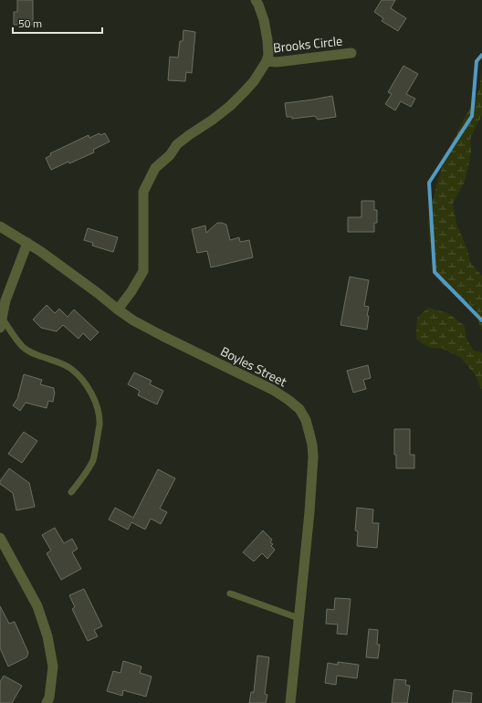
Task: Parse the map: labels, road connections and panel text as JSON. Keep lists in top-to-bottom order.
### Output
{
  "streets": {
    "street": ["Brooks Circle", "Boyles Street"]
  },
  "scale_bar": "50 m"
}
